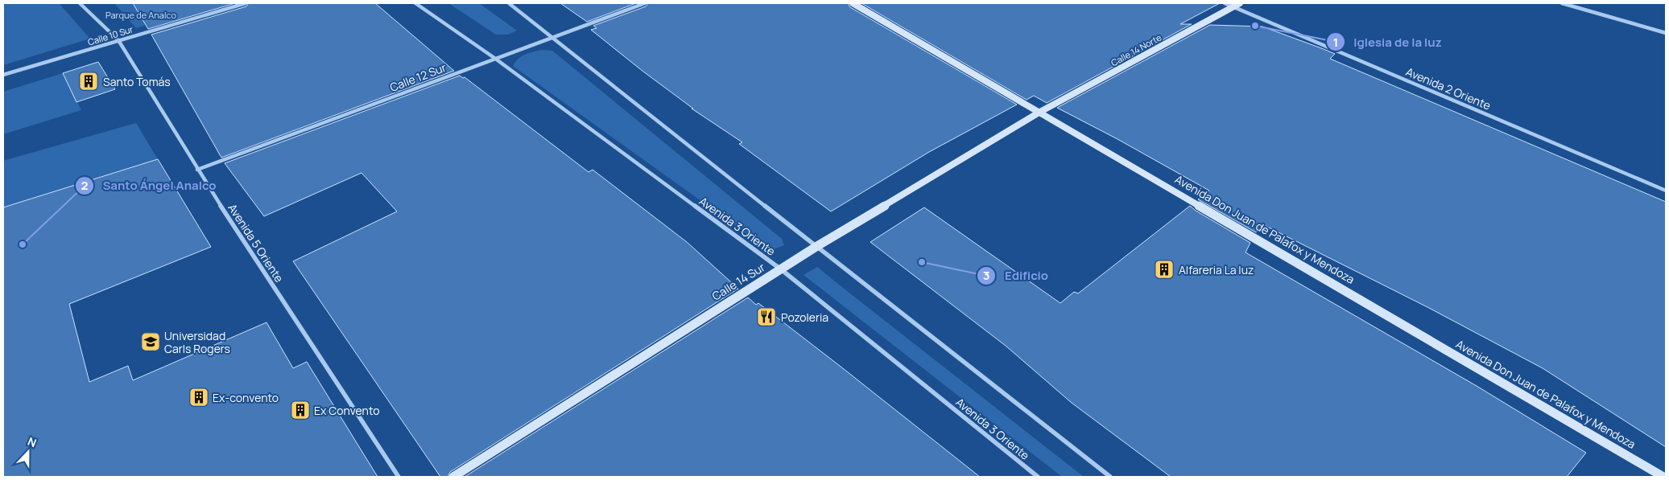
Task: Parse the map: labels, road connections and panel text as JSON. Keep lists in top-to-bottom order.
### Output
{
  "streets": {
    "main road": ["Calle 14 Norte", "Avenida Don Juan de Palafox y Mendoza", "Calle 14 Sur"],
    "street": [
      "Calle 10 Sur",
      "Calle 12 Sur",
      "Avenida 2 Oriente",
      "Avenida 3 Oriente",
      "Avenida 5 Oriente"
    ]
  },
  "crossings": [
    ["Calle 10 Sur", "Avenida 5 Oriente"],
    ["Calle 14 Norte", "Avenida 2 Oriente"],
    ["Calle 14 Norte", "Avenida Don Juan de Palafox y Mendoza"],
    ["Calle 14 Norte", "Calle 14 Sur"],
    ["Calle 12 Sur", "Avenida 3 Oriente"],
    ["Calle 12 Sur", "Avenida 5 Oriente"],
    ["Avenida 3 Oriente", "Calle 14 Sur"],
    ["Avenida Don Juan de Palafox y Mendoza", "Calle 14 Sur"]
  ],
  "parks": ["Parque de Analco"],
  "places": {
    "other": ["Iglesia de la luz", "Santo Ángel Analco", "Edificio"],
    "building": [
      "Santo Tomás",
      "Alfareria La luz",
      "Ex-convento",
      "Ex Convento"
    ],
    "restaurant": ["Pozoleria"],
    "school or university": ["Universidad Carls Rogers"]
  },
  "north": "top"
}
